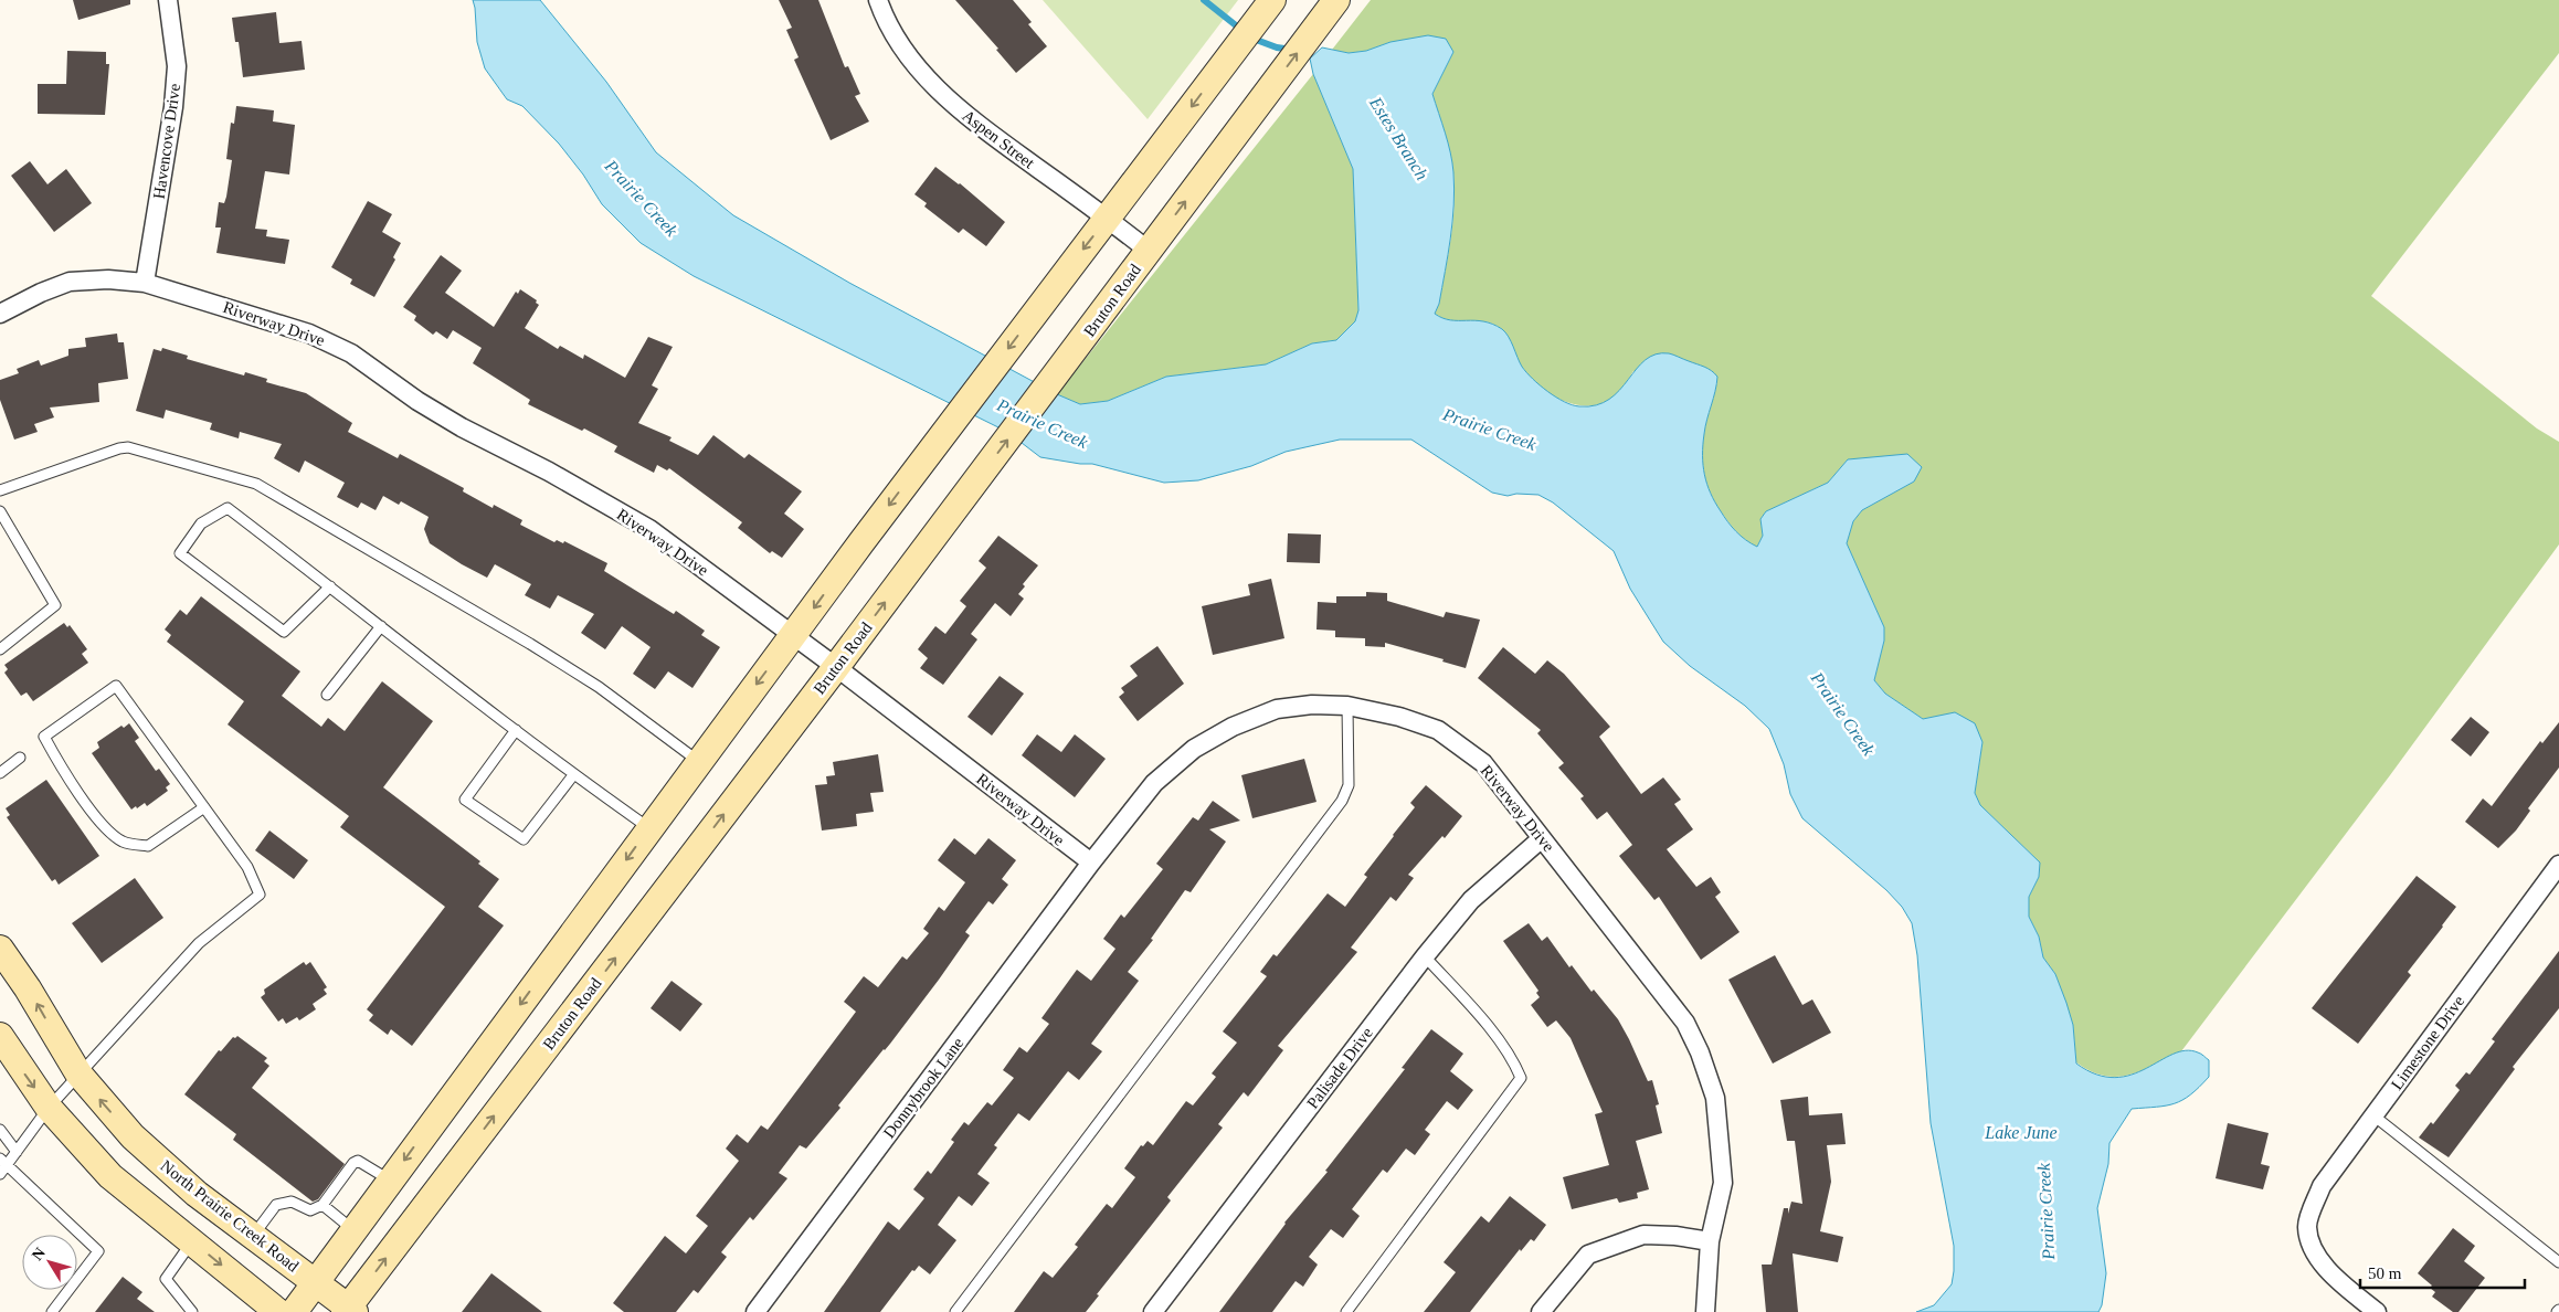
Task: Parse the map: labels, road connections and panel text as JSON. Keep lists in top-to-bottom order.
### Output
{
  "streets": {
    "main road": ["Bruton Road", "North Prairie Creek Road"],
    "street": [
      "Aspen Street",
      "Havencove Drive",
      "Riverway Drive",
      "Limestone Drive",
      "Palisade Drive",
      "Donnybrook Lane"
    ]
  },
  "crossings": [
    ["Aspen Street", "Bruton Road"],
    ["Havencove Drive", "Riverway Drive"],
    ["Bruton Road", "Riverway Drive"],
    ["Bruton Road", "North Prairie Creek Road"],
    ["Riverway Drive", "Palisade Drive"],
    ["Riverway Drive", "Donnybrook Lane"]
  ],
  "water": ["Estes Branch", "Prairie Creek", "Lake June"],
  "scale_bar": "50 m",
  "north": "top left"
}
